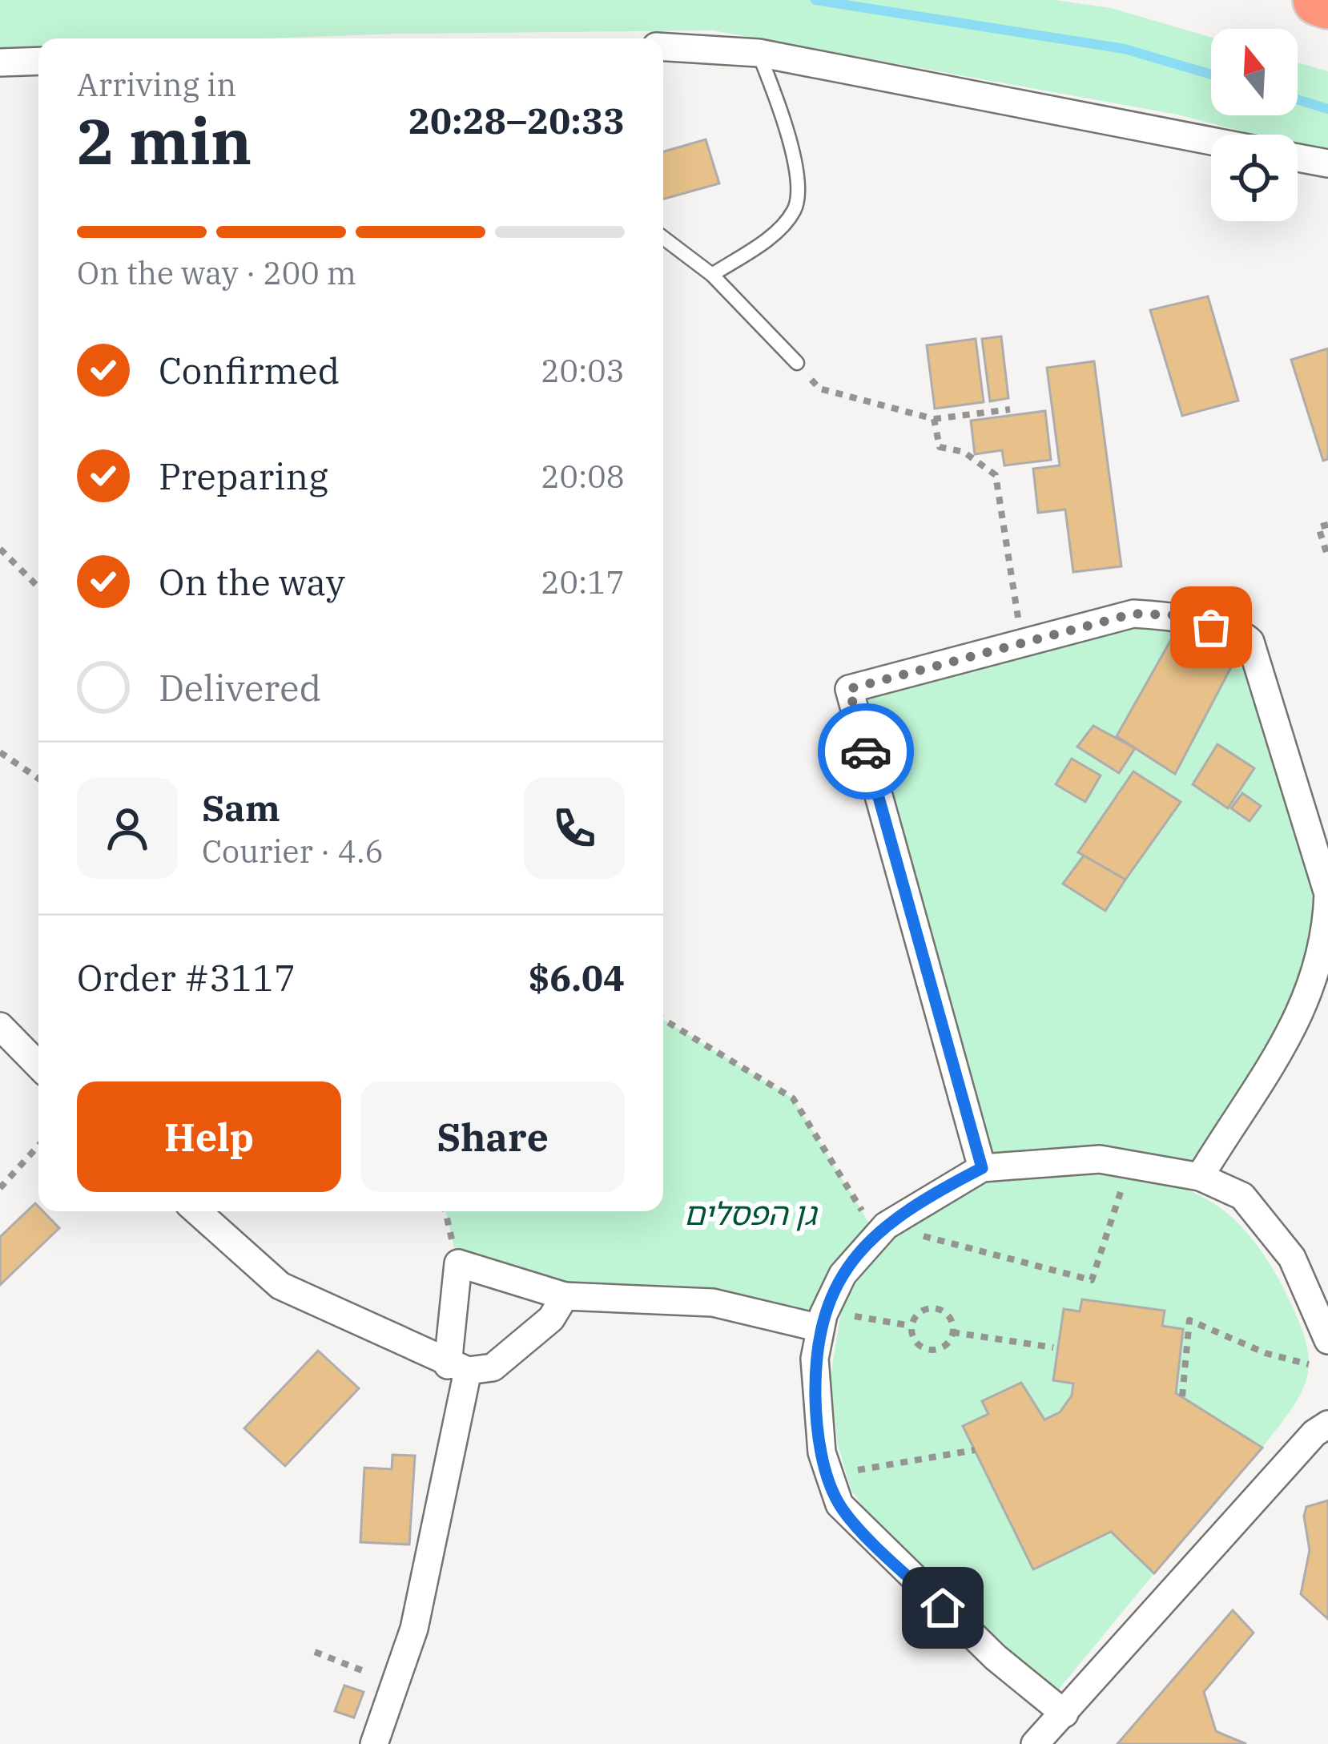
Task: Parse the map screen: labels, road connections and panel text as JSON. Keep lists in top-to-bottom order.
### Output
{
  "parks": ["גן הפסלים"],
  "north": "top",
  "page": {
    "heading": ["2 min", "Arriving in", "20:28–20:33"],
    "panel": [
      "Sam",
      "Courier · 4.6",
      "Order #3117",
      "$6.04"
    ],
    "bar": "On the way · 200 m",
    "list": [
      ["Confirmed", "20:03"],
      ["Preparing", "20:08"],
      ["On the way", "20:17"],
      "Delivered"
    ],
    "buttons": ["Help", "Share"]
  }
}
